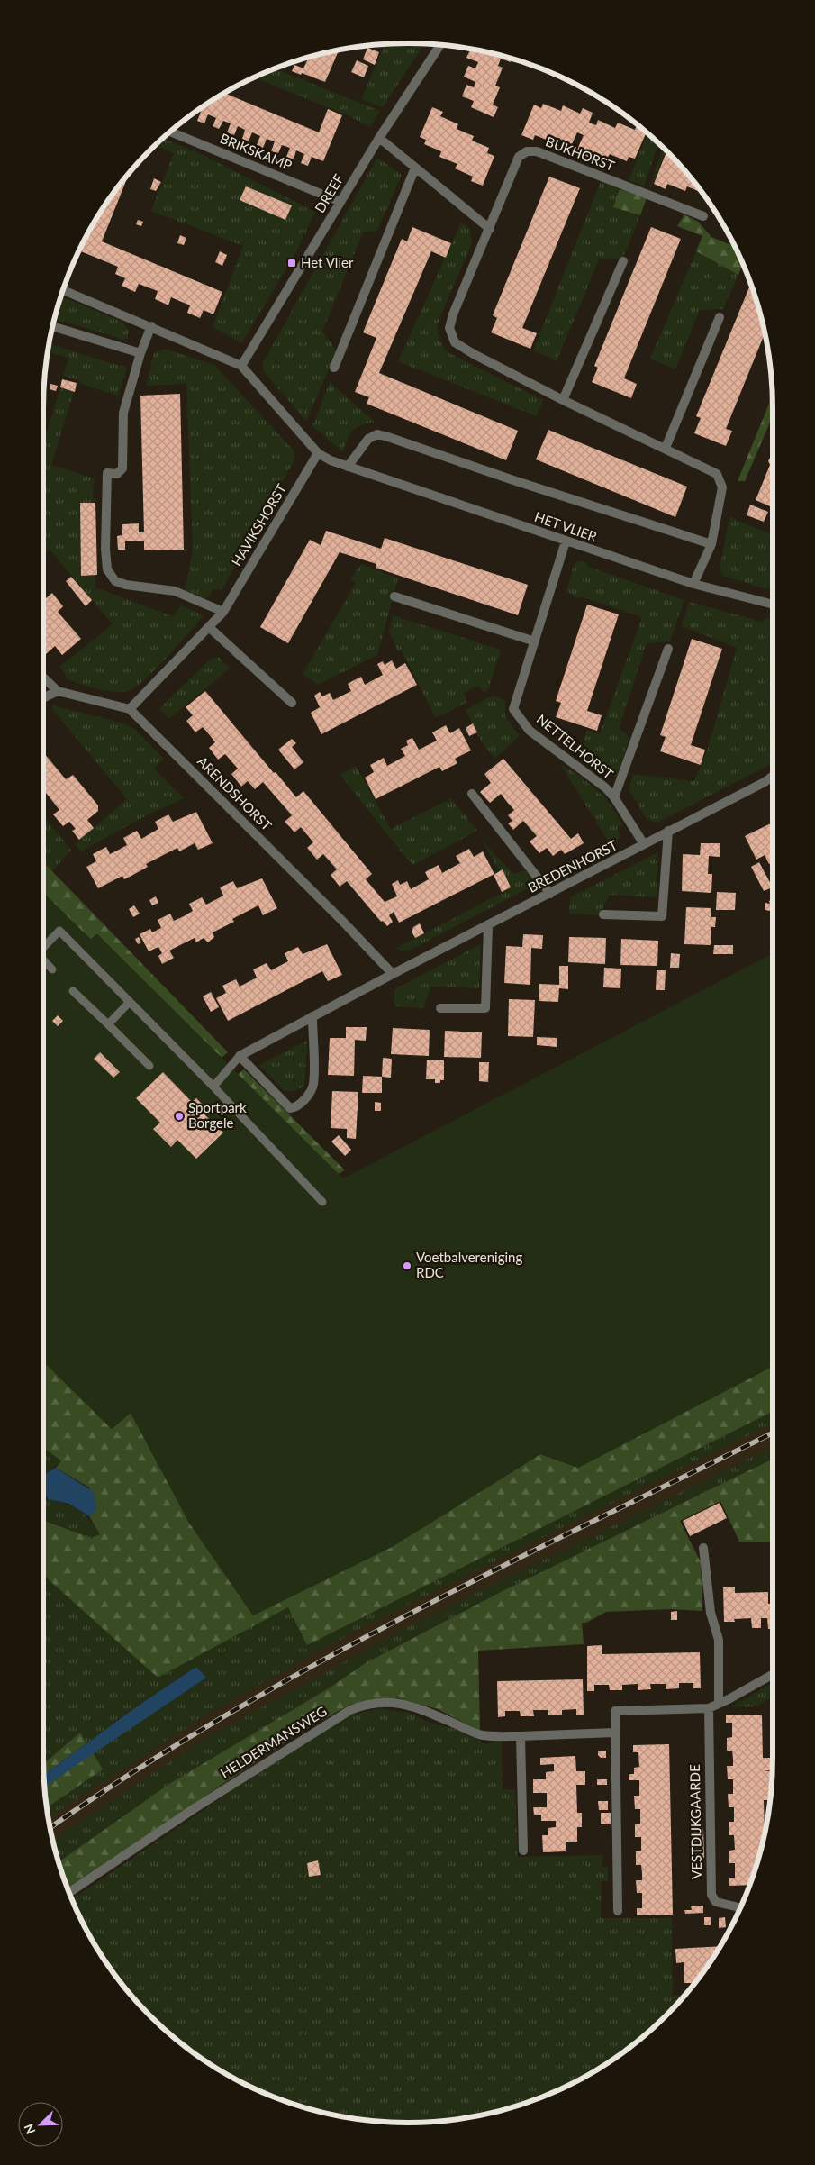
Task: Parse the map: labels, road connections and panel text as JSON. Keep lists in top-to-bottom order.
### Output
{
  "streets": {
    "street": [
      "BRIKSKAMP",
      "BUKHORST",
      "DREEF",
      "HAVIKSHORST",
      "HET VLIER",
      "NETTELHORST",
      "ARENDSHORST",
      "BREDENHORST",
      "HELDERMANSWEG",
      "VESTDIJKGAARDE"
    ]
  },
  "crossings": [
    ["BRIKSKAMP", "DREEF"],
    ["BUKHORST", "HET VLIER"],
    ["DREEF", "HET VLIER"],
    ["HAVIKSHORST", "HET VLIER"],
    ["HAVIKSHORST", "ARENDSHORST"],
    ["HET VLIER", "NETTELHORST"],
    ["NETTELHORST", "BREDENHORST"],
    ["ARENDSHORST", "BREDENHORST"]
  ],
  "places": {
    "transit": ["Het Vlier"],
    "other": ["Sportpark Borgele", "Voetbalvereniging RDC"]
  },
  "north": "bottom left"
}
